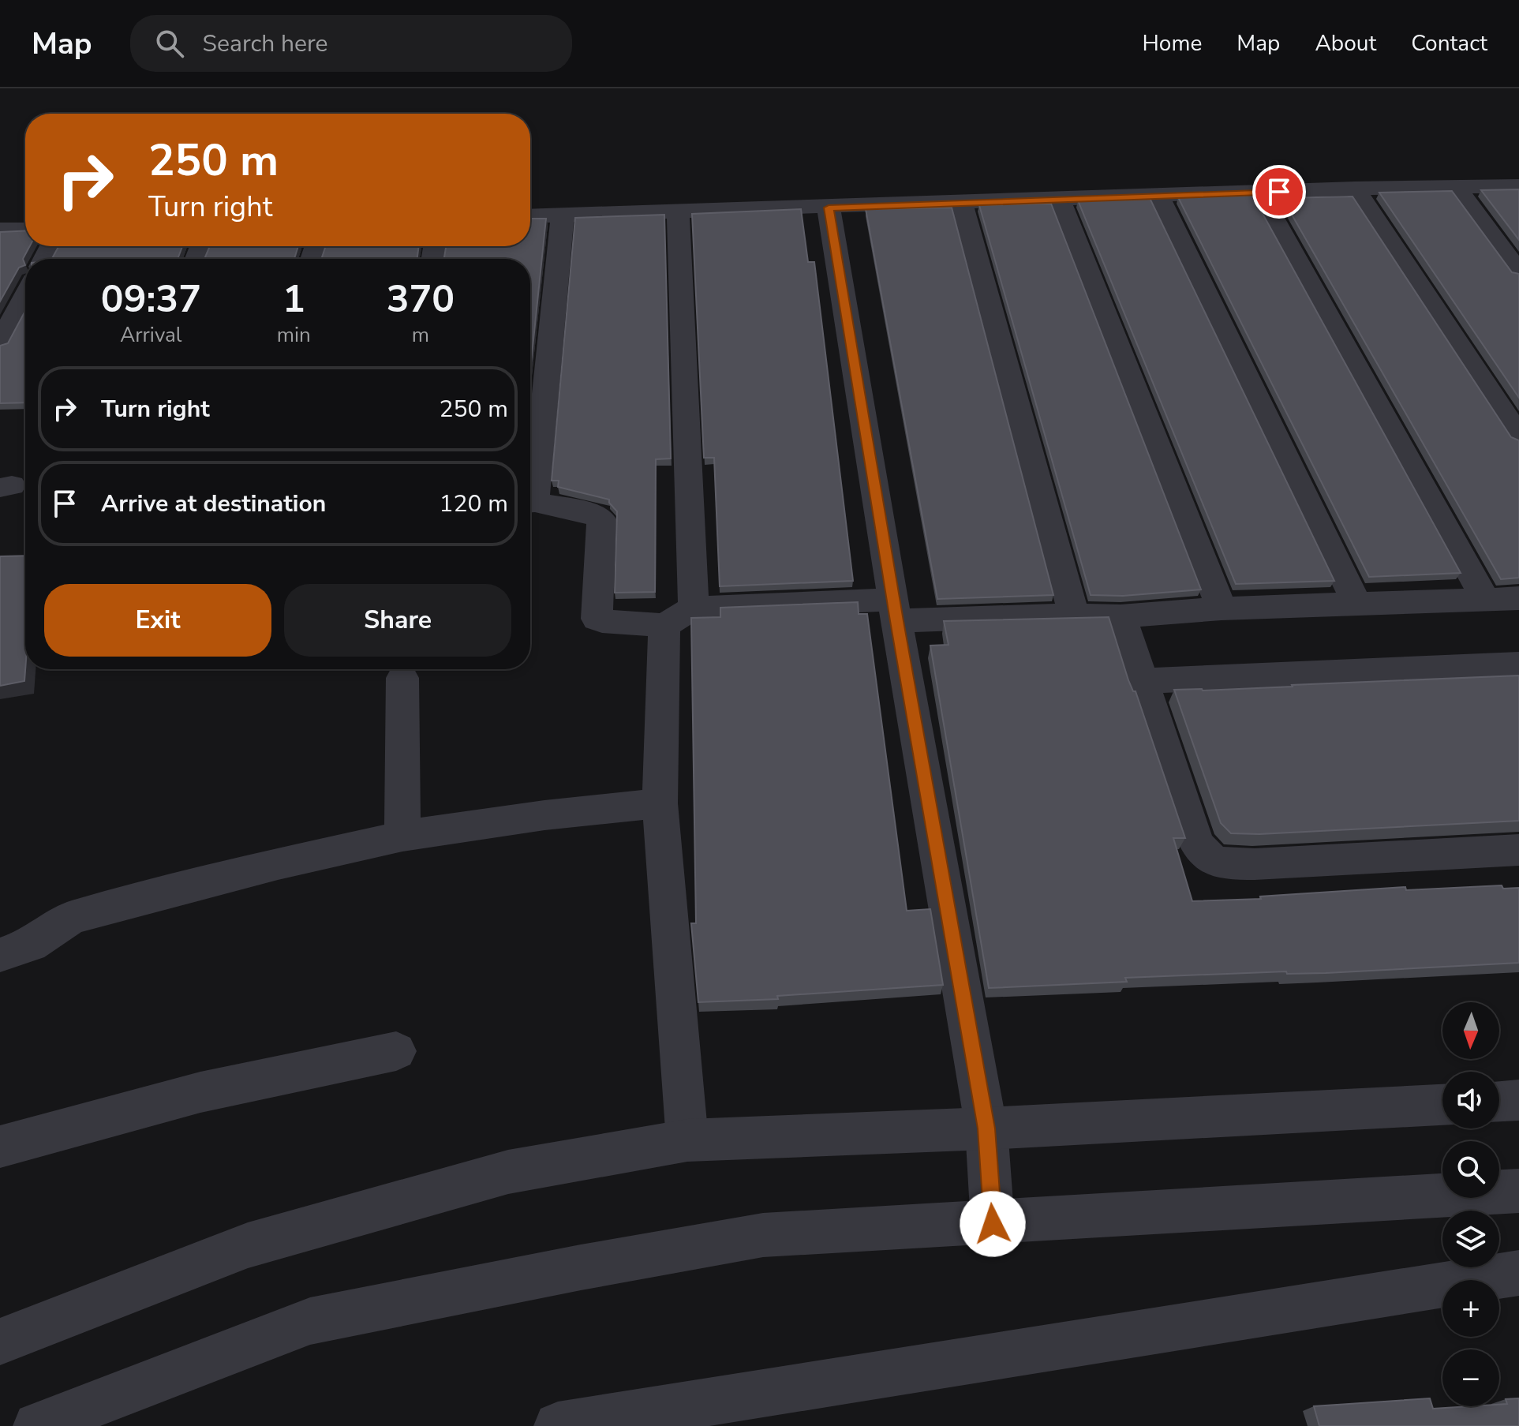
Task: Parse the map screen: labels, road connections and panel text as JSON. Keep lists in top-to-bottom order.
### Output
{
  "north": "bottom",
  "page": {
    "header": "Map",
    "search": "Search here",
    "nav": [
      "Home",
      "Map",
      "About",
      "Contact"
    ],
    "turn": ["250 m", "Turn right"],
    "eta": [
      "09:37",
      "Arrival",
      "1",
      "min",
      "370",
      "m"
    ],
    "list": [
      {
        "name": "Turn right",
        "value": "250 m"
      },
      {
        "name": "Arrive at destination",
        "value": "120 m"
      }
    ],
    "buttons": ["Exit", "Share"],
    "map_buttons": ["+", "−"]
  }
}
